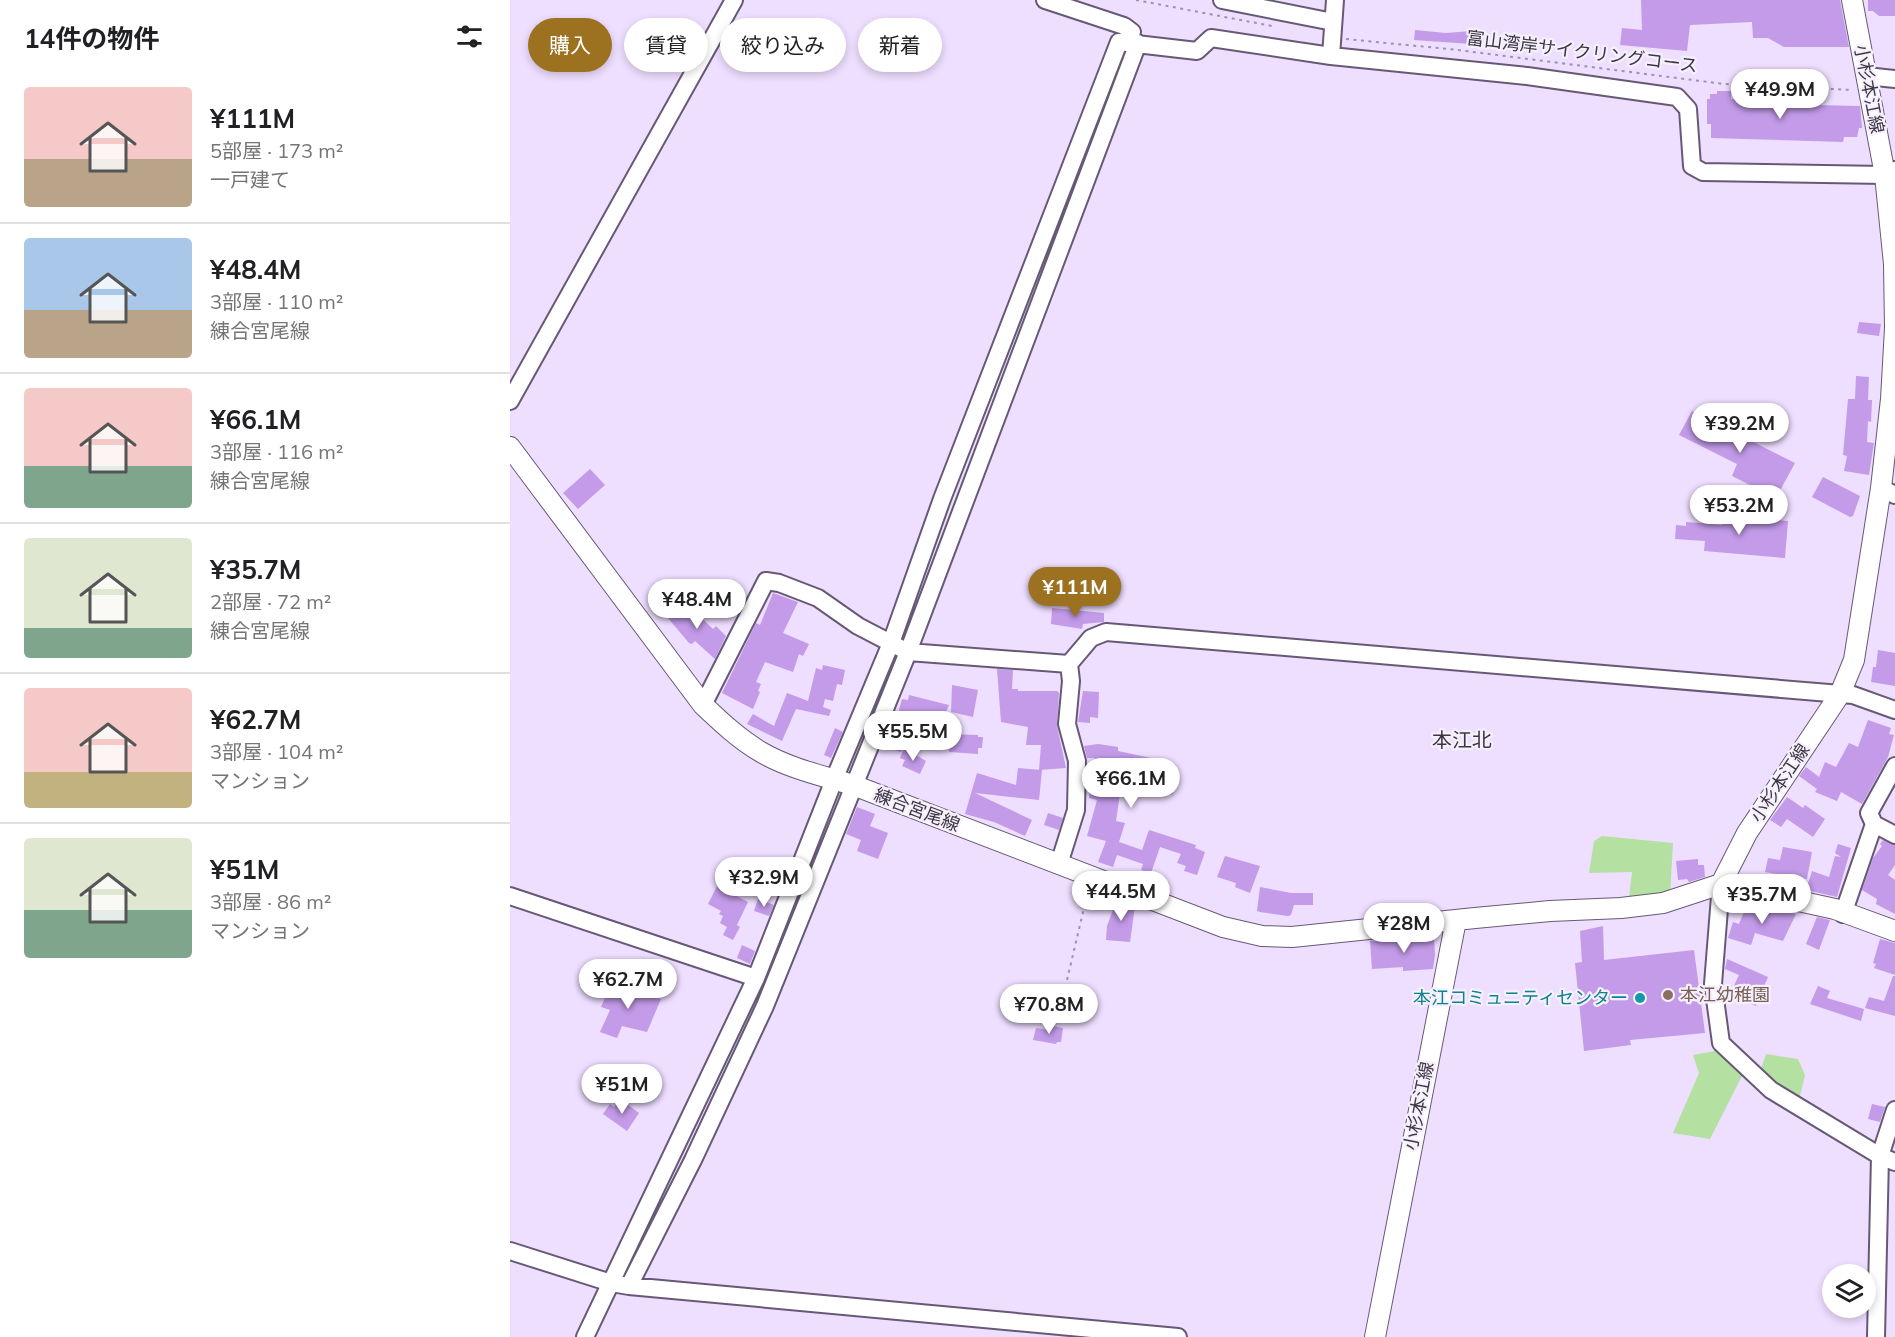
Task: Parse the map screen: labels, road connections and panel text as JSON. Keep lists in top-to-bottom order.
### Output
{
  "streets": {
    "main road": ["小杉本江線", "練合宮尾線"],
    "path": ["富山湾岸サイクリングコース"]
  },
  "crossings": [
    ["富山湾岸サイクリングコース", "小杉本江線"],
    ["小杉本江線", "練合宮尾線"]
  ],
  "districts": ["本江北"],
  "places": ["本江幼稚園", "本江コミュニティセンター"],
  "page": {
    "heading": "14件の物件",
    "chip": [
      "購入",
      "賃貸",
      "絞り込み",
      "新着"
    ],
    "price": [
      "¥49.9M",
      "¥39.2M",
      "¥53.2M",
      "¥111M",
      "¥48.4M",
      "¥55.5M",
      "¥66.1M",
      "¥32.9M",
      "¥44.5M",
      "¥35.7M",
      "¥28M",
      "¥62.7M",
      "¥70.8M",
      "¥51M"
    ],
    "list": [
      {
        "name": "¥111M",
        "note": "5部屋 · 173 m² · 一戸建て"
      },
      {
        "name": "¥48.4M",
        "note": "3部屋 · 110 m² · 練合宮尾線"
      },
      {
        "name": "¥66.1M",
        "note": "3部屋 · 116 m² · 練合宮尾線"
      },
      {
        "name": "¥35.7M",
        "note": "2部屋 · 72 m² · 練合宮尾線"
      },
      {
        "name": "¥62.7M",
        "note": "3部屋 · 104 m² · マンション"
      },
      {
        "name": "¥51M",
        "note": "3部屋 · 86 m² · マンション"
      }
    ]
  }
}
